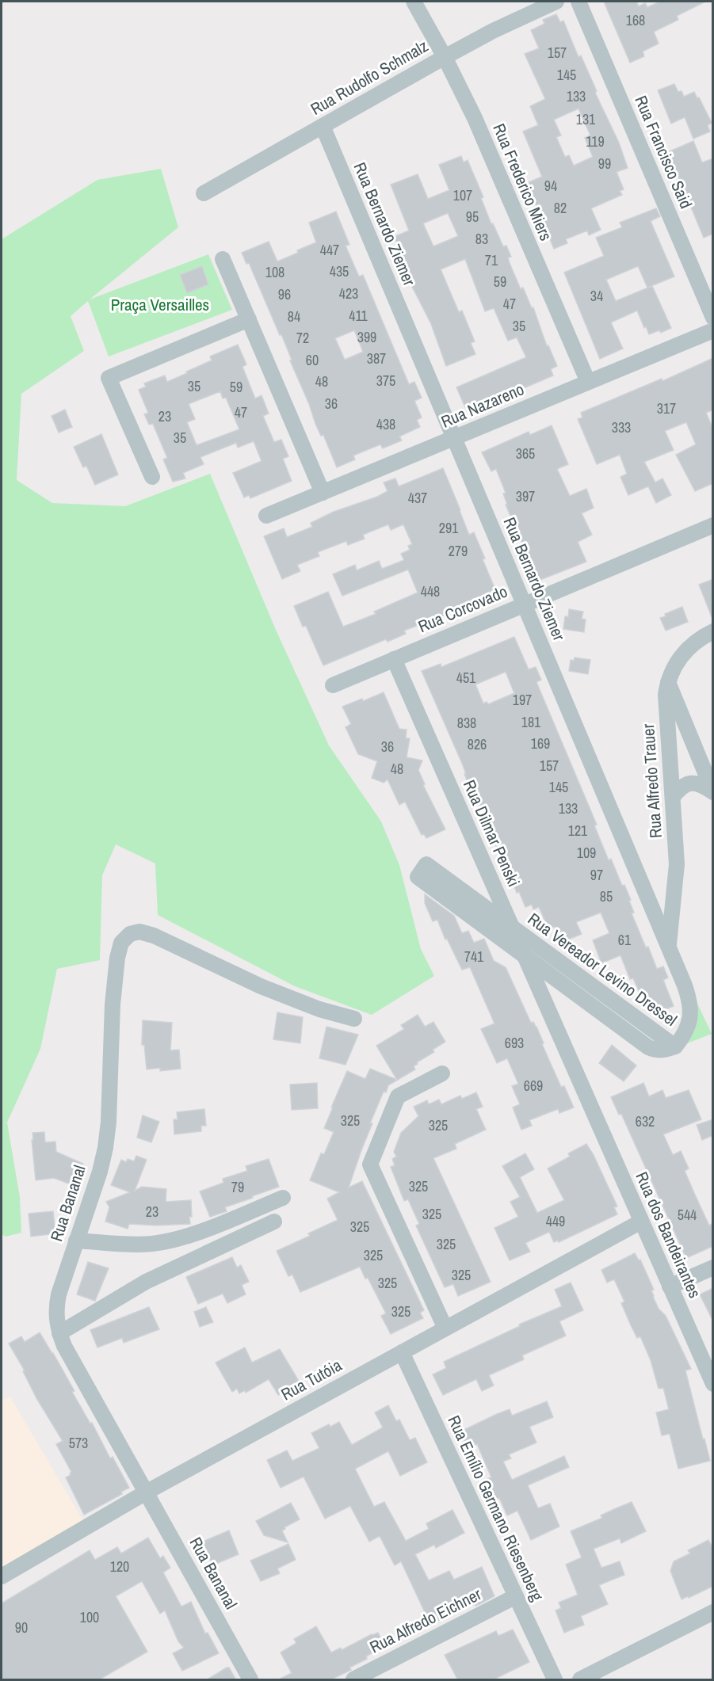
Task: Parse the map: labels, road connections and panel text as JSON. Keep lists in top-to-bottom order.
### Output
{
  "streets": {
    "street": [
      "Rua Rudolfo Schmalz",
      "Rua Francisco Said",
      "Rua Frederico Miers",
      "Rua Bernardo Ziemer",
      "Rua Nazareno",
      "Rua Corcovado",
      "Rua Alfredo Trauer",
      "Rua Dilmar Penski",
      "Rua Vereador Levino Dressel",
      "Rua Bananal",
      "Rua dos Bandeirantes",
      "Rua Tutóia",
      "Rua Emílio Germano Riesenberg",
      "Rua Alfredo Eichner"
    ]
  },
  "crossings": [
    ["Rua Rudolfo Schmalz", "Rua Frederico Miers"],
    ["Rua Rudolfo Schmalz", "Rua Bernardo Ziemer"],
    ["Rua Frederico Miers", "Rua Nazareno"],
    ["Rua Bernardo Ziemer", "Rua Nazareno"],
    ["Rua Bernardo Ziemer", "Rua Corcovado"],
    ["Rua Bernardo Ziemer", "Rua Alfredo Trauer"],
    ["Rua Bernardo Ziemer", "Rua Vereador Levino Dressel"],
    ["Rua Corcovado", "Rua Dilmar Penski"],
    ["Rua Dilmar Penski", "Rua Vereador Levino Dressel"],
    ["Rua Dilmar Penski", "Rua dos Bandeirantes"],
    ["Rua Bananal", "Rua Tutóia"],
    ["Rua dos Bandeirantes", "Rua Tutóia"],
    ["Rua Tutóia", "Rua Emílio Germano Riesenberg"],
    ["Rua Emílio Germano Riesenberg", "Rua Alfredo Eichner"]
  ],
  "parks": ["Praça Versailles"],
  "house_numbers": [
    "168",
    "157",
    "145",
    "133",
    "131",
    "119",
    "99",
    "94",
    "107",
    "82",
    "95",
    "83",
    "447",
    "71",
    "435",
    "108",
    "59",
    "423",
    "96",
    "34",
    "47",
    "411",
    "84",
    "35",
    "399",
    "72",
    "387",
    "60",
    "375",
    "48",
    "35",
    "59",
    "36",
    "317",
    "47",
    "23",
    "438",
    "333",
    "35",
    "365",
    "397",
    "437",
    "291",
    "279",
    "448",
    "451",
    "197",
    "181",
    "838",
    "169",
    "826",
    "36",
    "157",
    "48",
    "145",
    "133",
    "121",
    "109",
    "97",
    "85",
    "61",
    "741",
    "693",
    "669",
    "325",
    "632",
    "325",
    "325",
    "79",
    "23",
    "325",
    "544",
    "449",
    "325",
    "325",
    "325",
    "325",
    "325",
    "325",
    "573",
    "120",
    "100",
    "90"
  ]
}
